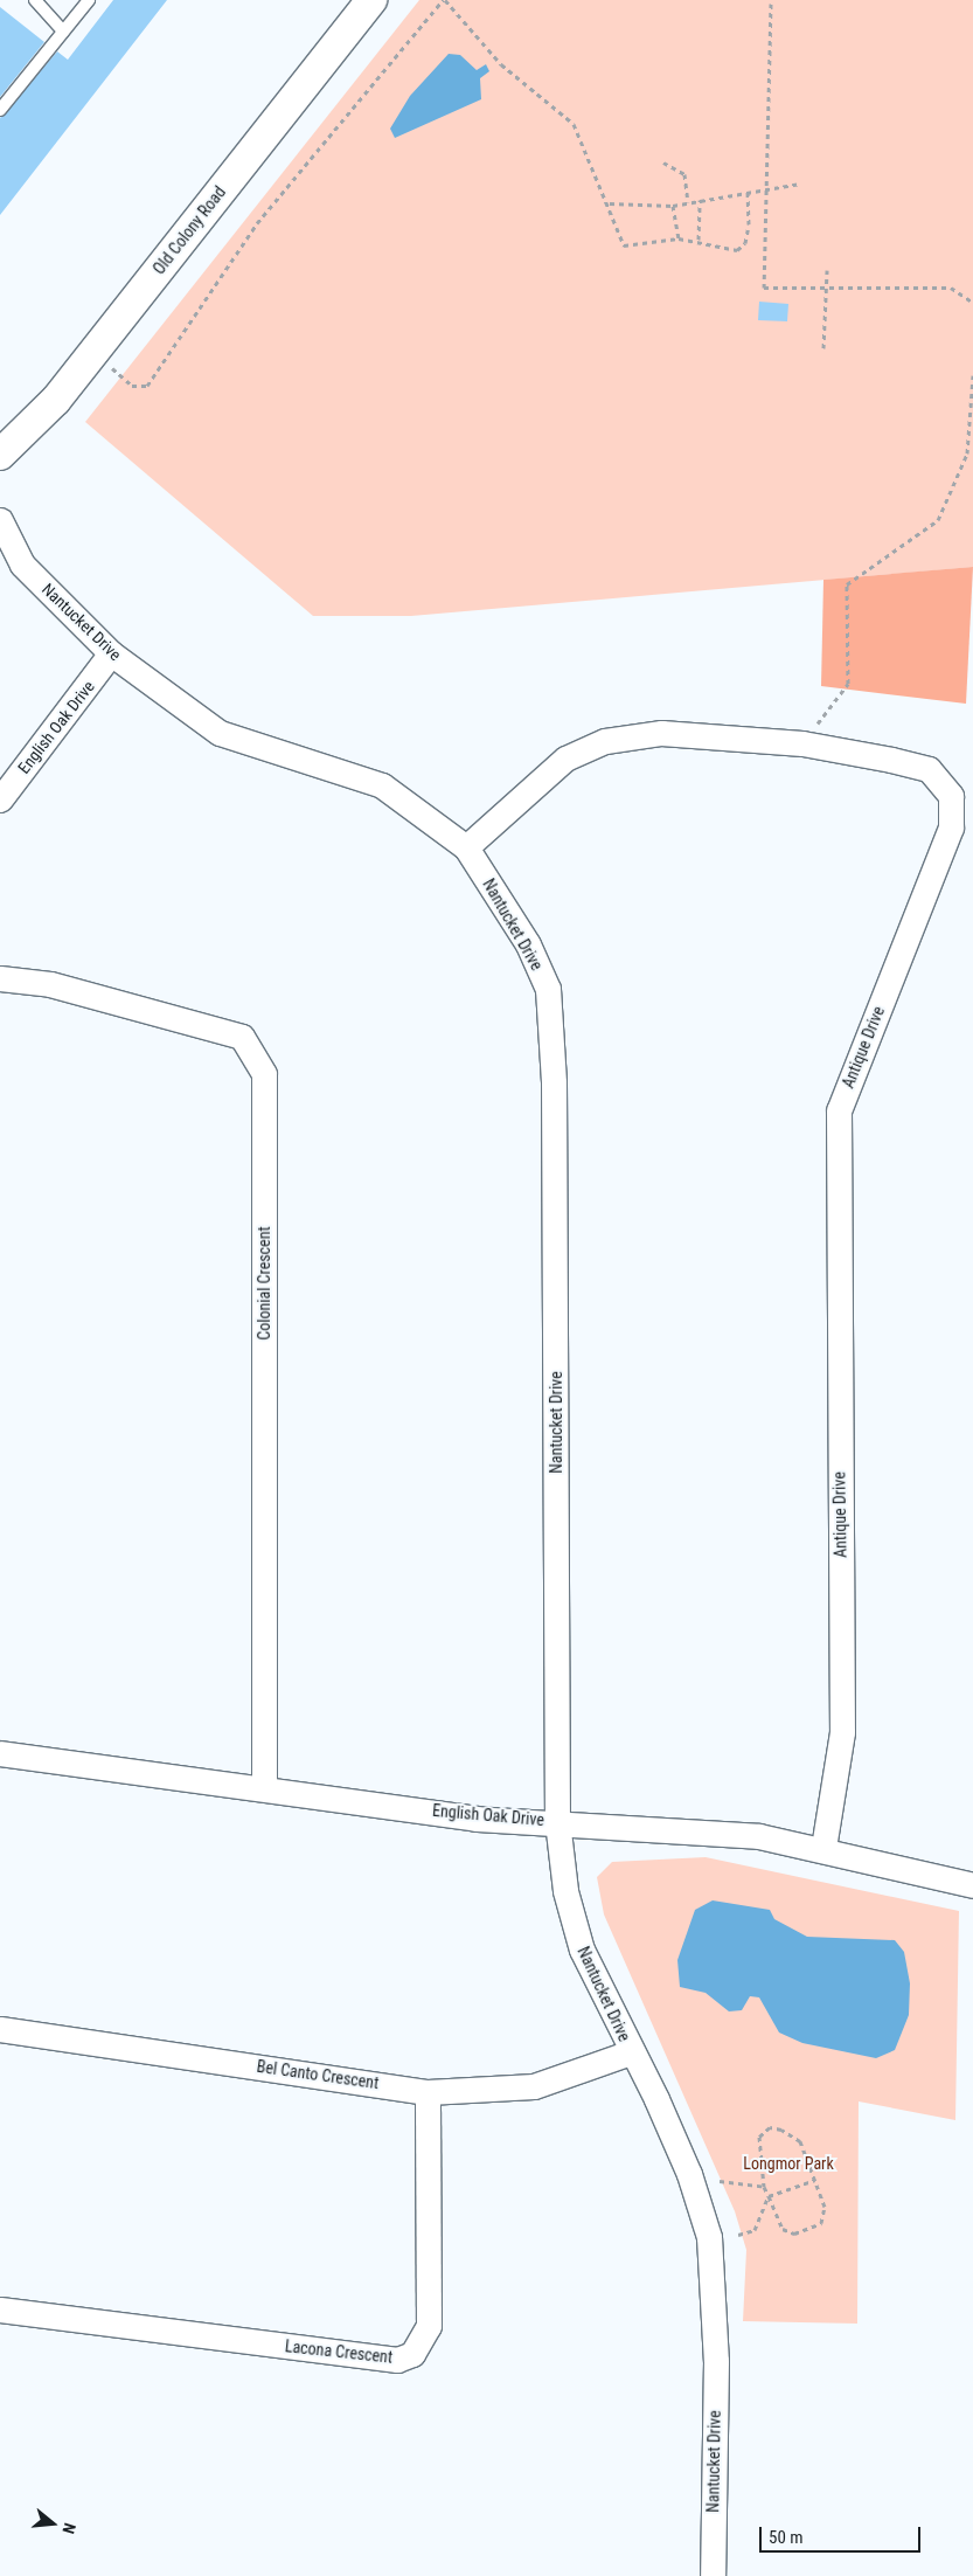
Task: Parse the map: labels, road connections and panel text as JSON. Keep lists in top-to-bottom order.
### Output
{
  "streets": {
    "street": [
      "Old Colony Road",
      "Nantucket Drive",
      "English Oak Drive",
      "Antique Drive",
      "Colonial Crescent",
      "Bel Canto Crescent",
      "Lacona Crescent"
    ]
  },
  "crossings": [
    ["Nantucket Drive", "English Oak Drive"],
    ["Nantucket Drive", "Antique Drive"],
    ["Nantucket Drive", "Bel Canto Crescent"],
    ["English Oak Drive", "Antique Drive"],
    ["English Oak Drive", "Colonial Crescent"],
    ["Bel Canto Crescent", "Lacona Crescent"]
  ],
  "parks": ["Longmor Park"],
  "scale_bar": "50 m",
  "north": "right"
}
